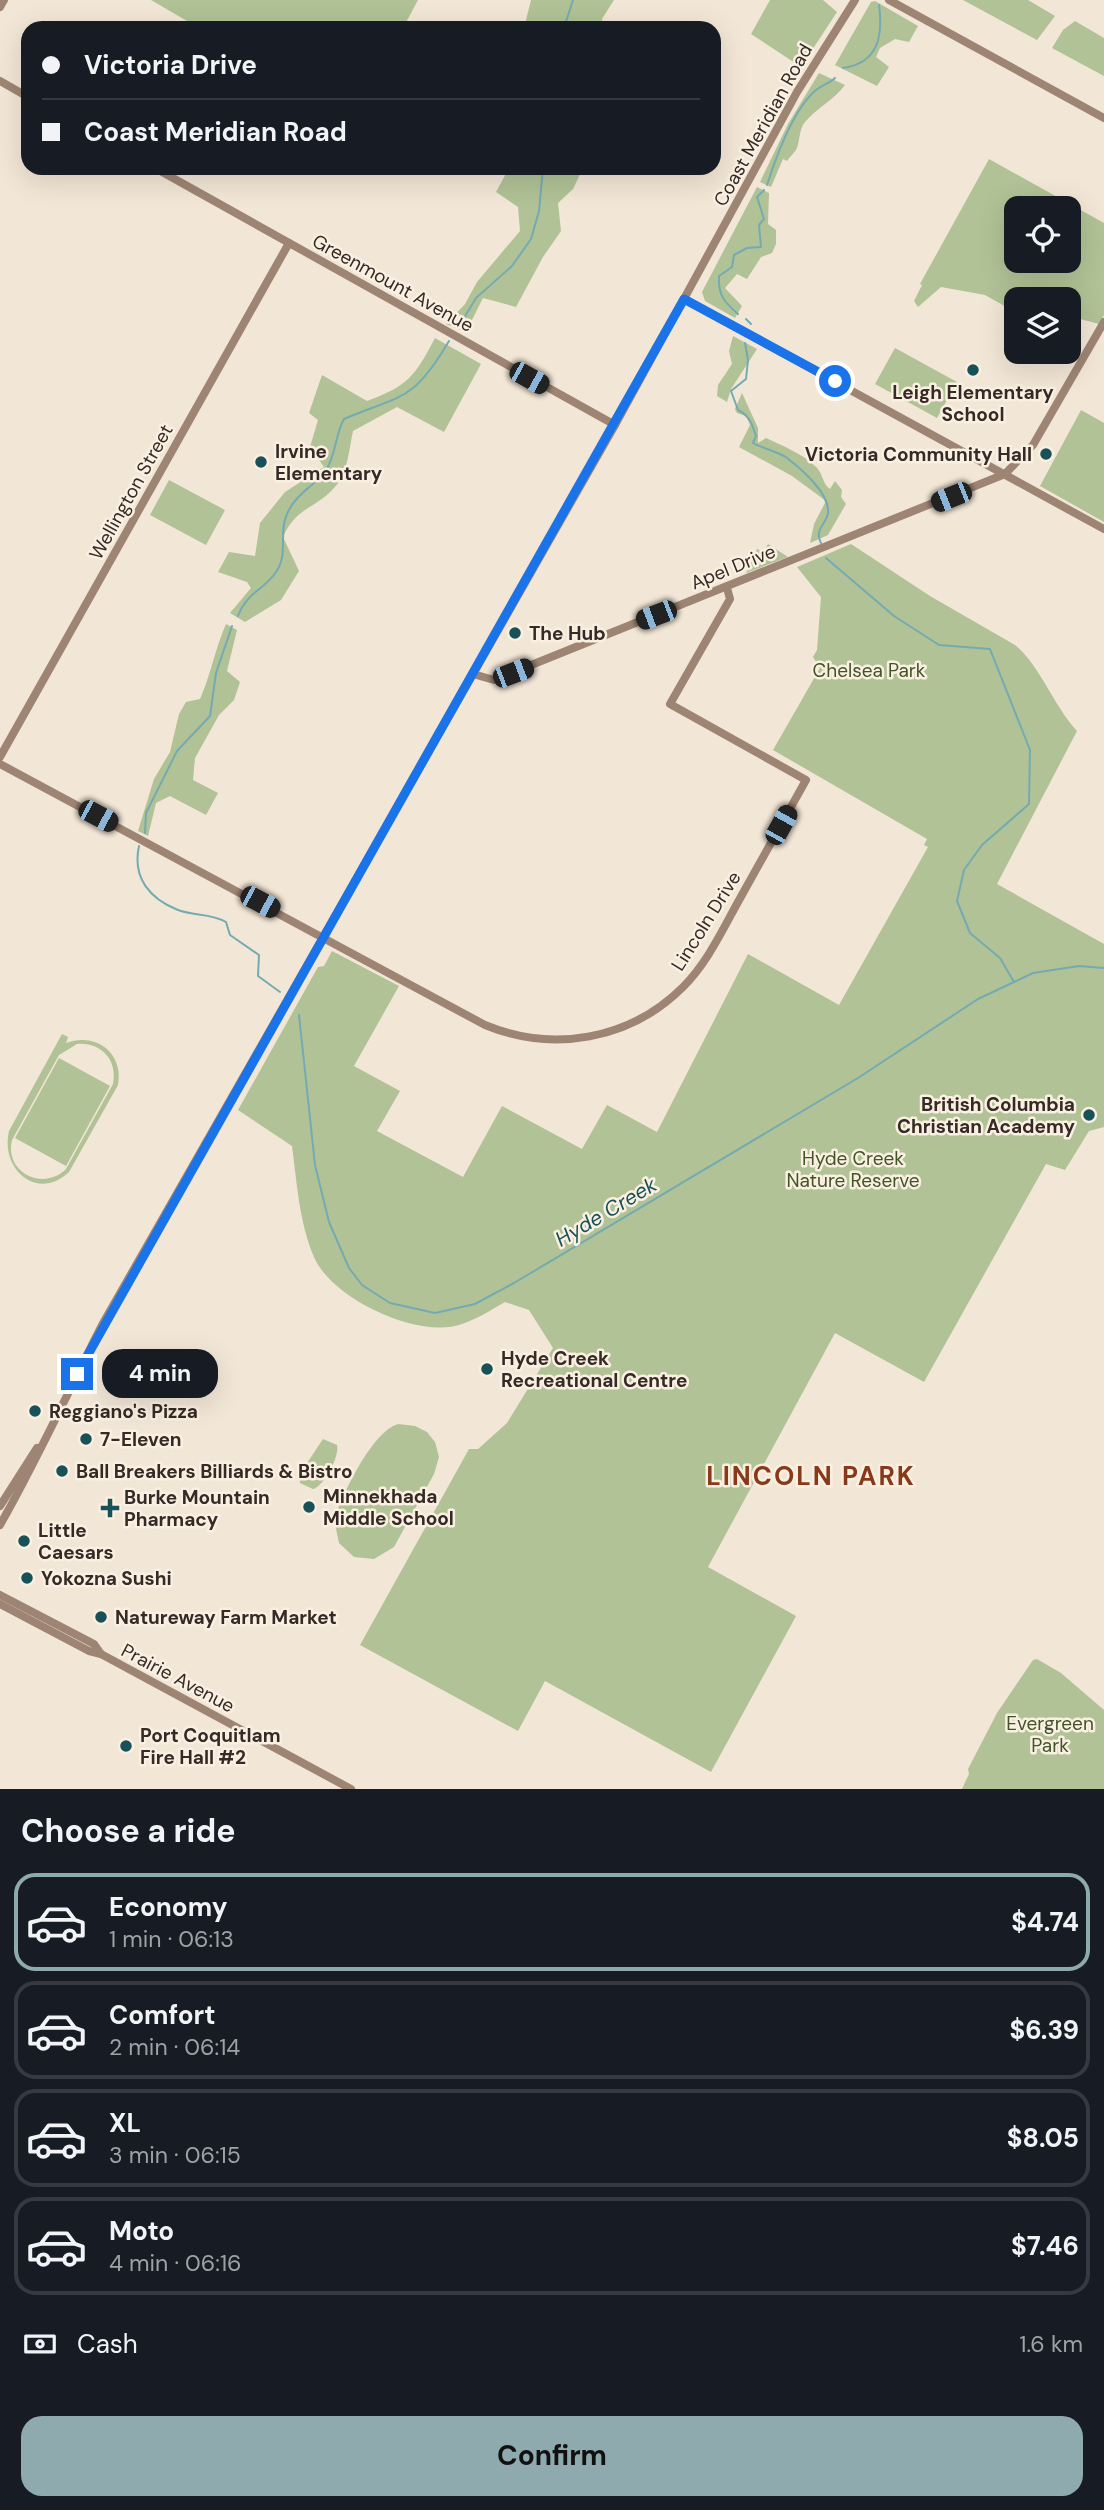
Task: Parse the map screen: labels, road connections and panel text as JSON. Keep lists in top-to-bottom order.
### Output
{
  "streets": {
    "main road": [
      "Coast Meridian Road",
      "Greenmount Avenue",
      "Wellington Street",
      "Apel Drive",
      "Lincoln Drive",
      "Prairie Avenue"
    ]
  },
  "crossings": [
    ["Coast Meridian Road", "Greenmount Avenue"],
    ["Coast Meridian Road", "Apel Drive"],
    ["Coast Meridian Road", "Lincoln Drive"],
    ["Greenmount Avenue", "Wellington Street"],
    ["Apel Drive", "Lincoln Drive"]
  ],
  "districts": ["LINCOLN PARK"],
  "water": ["Hyde Creek"],
  "parks": ["Chelsea Park", "Hyde Creek Nature Reserve", "Evergreen Park"],
  "places": {
    "other": [
      "Leigh Elementary School",
      "Victoria Community Hall",
      "Irvine Elementary",
      "The Hub",
      "British Columbia Christian Academy",
      "Hyde Creek Recreational Centre",
      "Reggiano's Pizza",
      "7-Eleven",
      "Ball Breakers Billiards & Bistro",
      "Minnekhada Middle School",
      "Little Caesars",
      "Yokozna Sushi",
      "Natureway Farm Market",
      "Port Coquitlam Fire Hall #2"
    ],
    "health": ["Burke Mountain Pharmacy"]
  },
  "page": {
    "banner": ["Victoria Drive", "Coast Meridian Road"],
    "bubble": "4 min",
    "heading": "Choose a ride",
    "list": [
      {
        "name": "Economy",
        "note": "1 min · 06:13",
        "value": "$4.74"
      },
      {
        "name": "Comfort",
        "note": "2 min · 06:14",
        "value": "$6.39"
      },
      {
        "name": "XL",
        "note": "3 min · 06:15",
        "value": "$8.05"
      },
      {
        "name": "Moto",
        "note": "4 min · 06:16",
        "value": "$7.46"
      }
    ],
    "pay": ["Cash", "1.6 km"],
    "buttons": "Confirm"
  }
}
